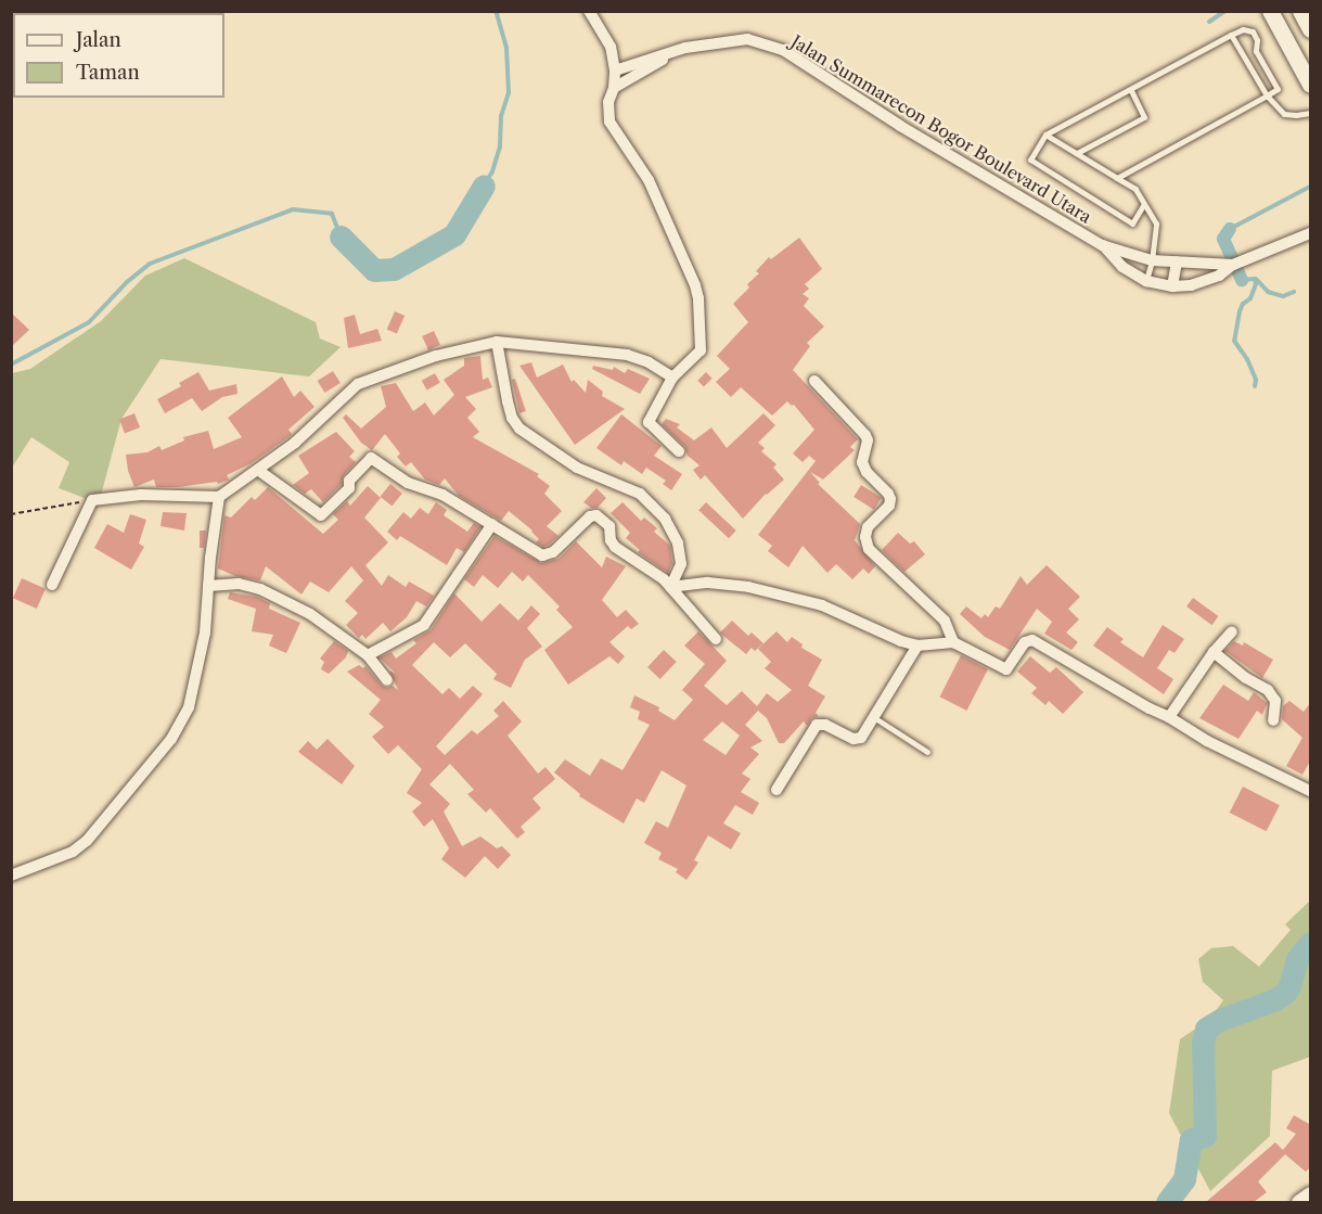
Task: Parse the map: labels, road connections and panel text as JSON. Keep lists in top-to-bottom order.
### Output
{
  "streets": {
    "street": ["Jalan Summarecon Bogor Boulevard Utara"]
  },
  "legend": ["Jalan", "Taman"]
}
